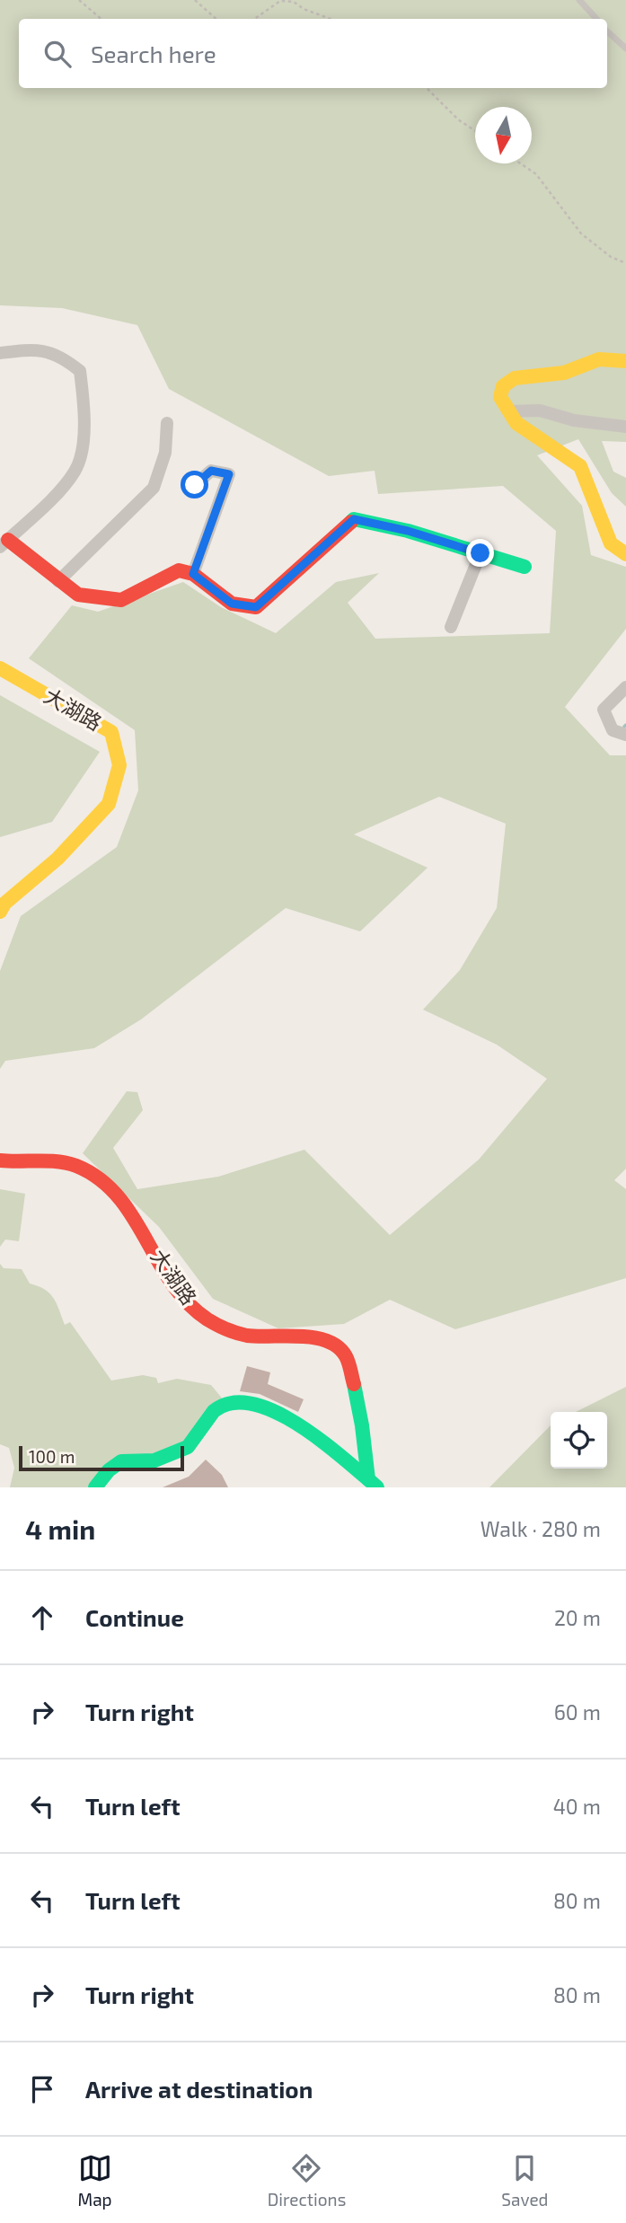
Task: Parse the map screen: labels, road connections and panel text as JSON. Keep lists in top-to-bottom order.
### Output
{
  "streets": {
    "street": ["大湖路"]
  },
  "scale_bar": "100 m",
  "north": "bottom",
  "page": {
    "search": "Search here",
    "scale": "100 m",
    "heading": ["4 min", "Walk · 280 m"],
    "list": [
      ["Continue", "20 m"],
      ["Turn right", "60 m"],
      ["Turn left", "40 m"],
      ["Turn left", "80 m"],
      ["Turn right", "80 m"],
      "Arrive at destination"
    ],
    "nav": ["Map", "Directions", "Saved"]
  }
}
